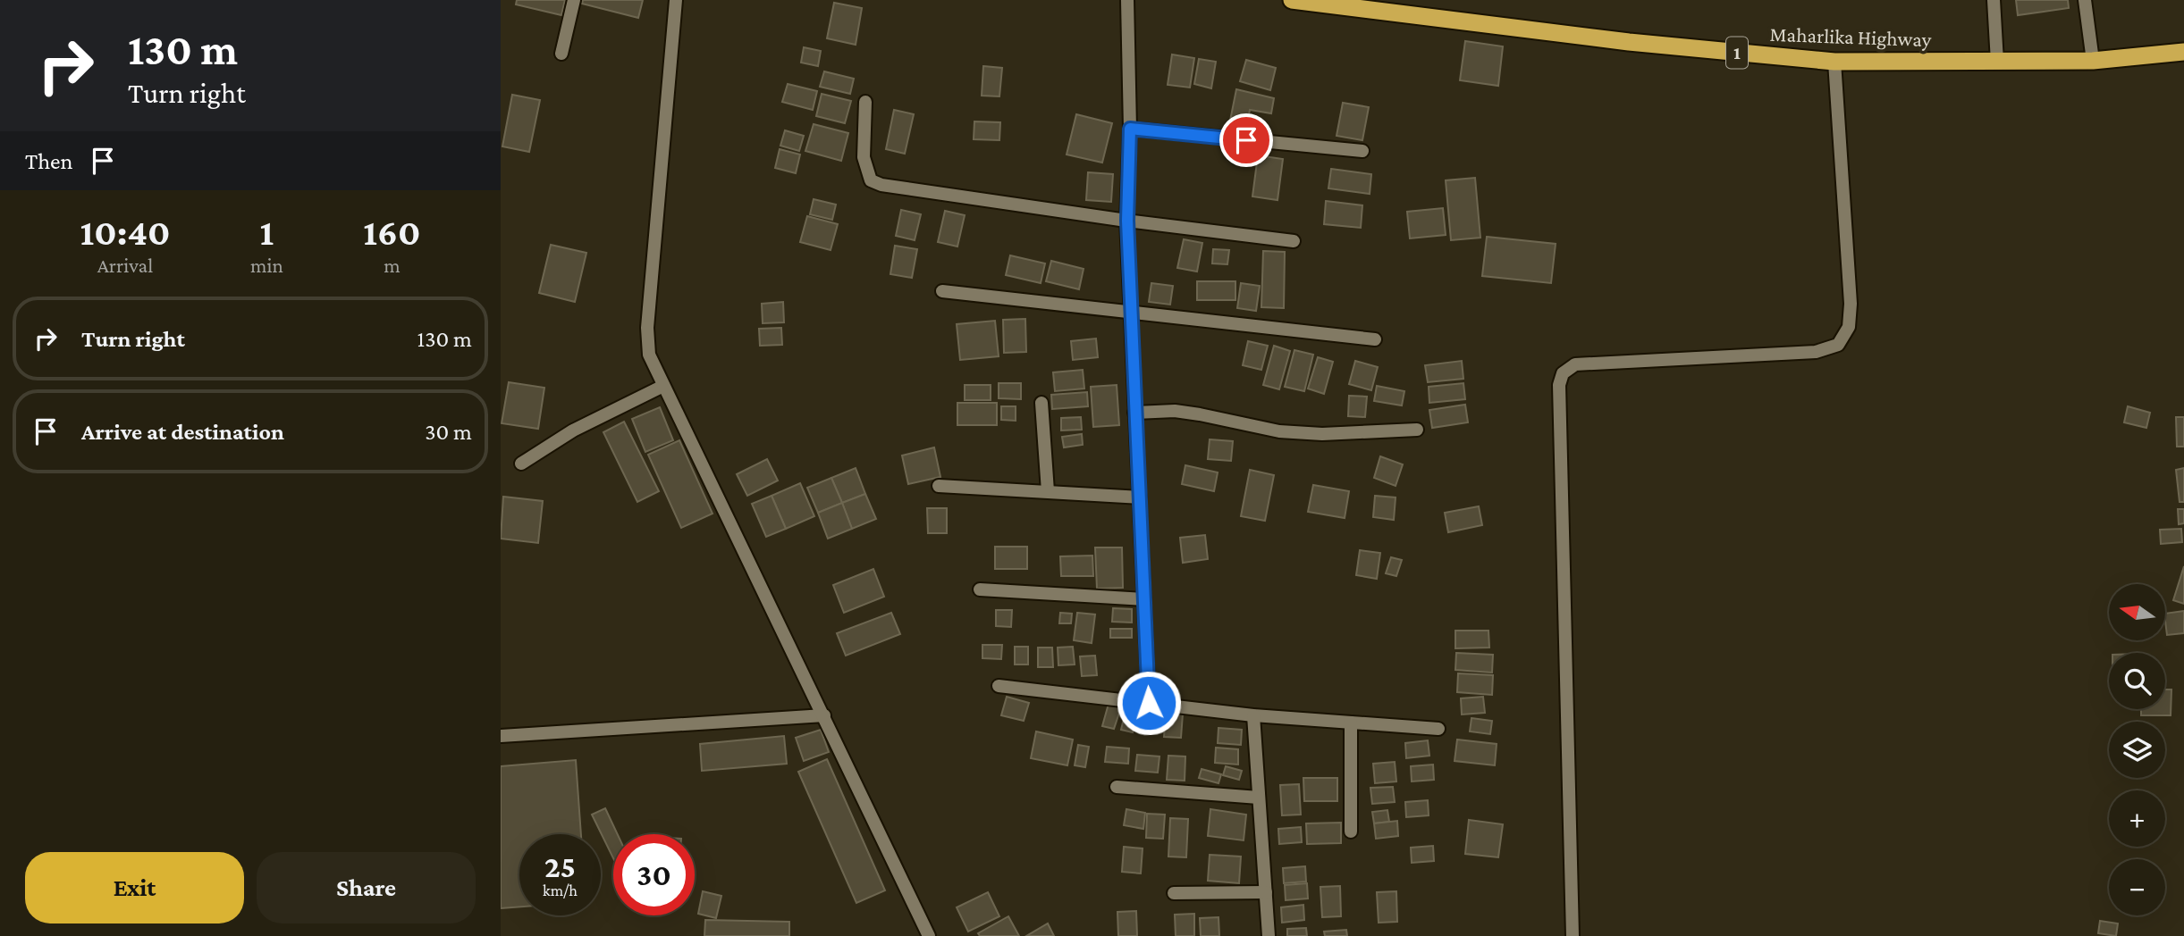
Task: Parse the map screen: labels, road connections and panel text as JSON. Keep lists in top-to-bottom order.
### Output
{
  "streets": {
    "highway": ["Maharlika Highway", "1"]
  },
  "north": "left",
  "page": {
    "turn": ["130 m", "Turn right"],
    "then": "Then",
    "eta": [
      "10:40",
      "Arrival",
      "1",
      "min",
      "160",
      "m"
    ],
    "list": [
      {
        "name": "Turn right",
        "value": "130 m"
      },
      {
        "name": "Arrive at destination",
        "value": "30 m"
      }
    ],
    "map_buttons": ["+", "−"],
    "speed": "25 km/h",
    "limit": "30",
    "buttons": ["Exit", "Share"]
  }
}
